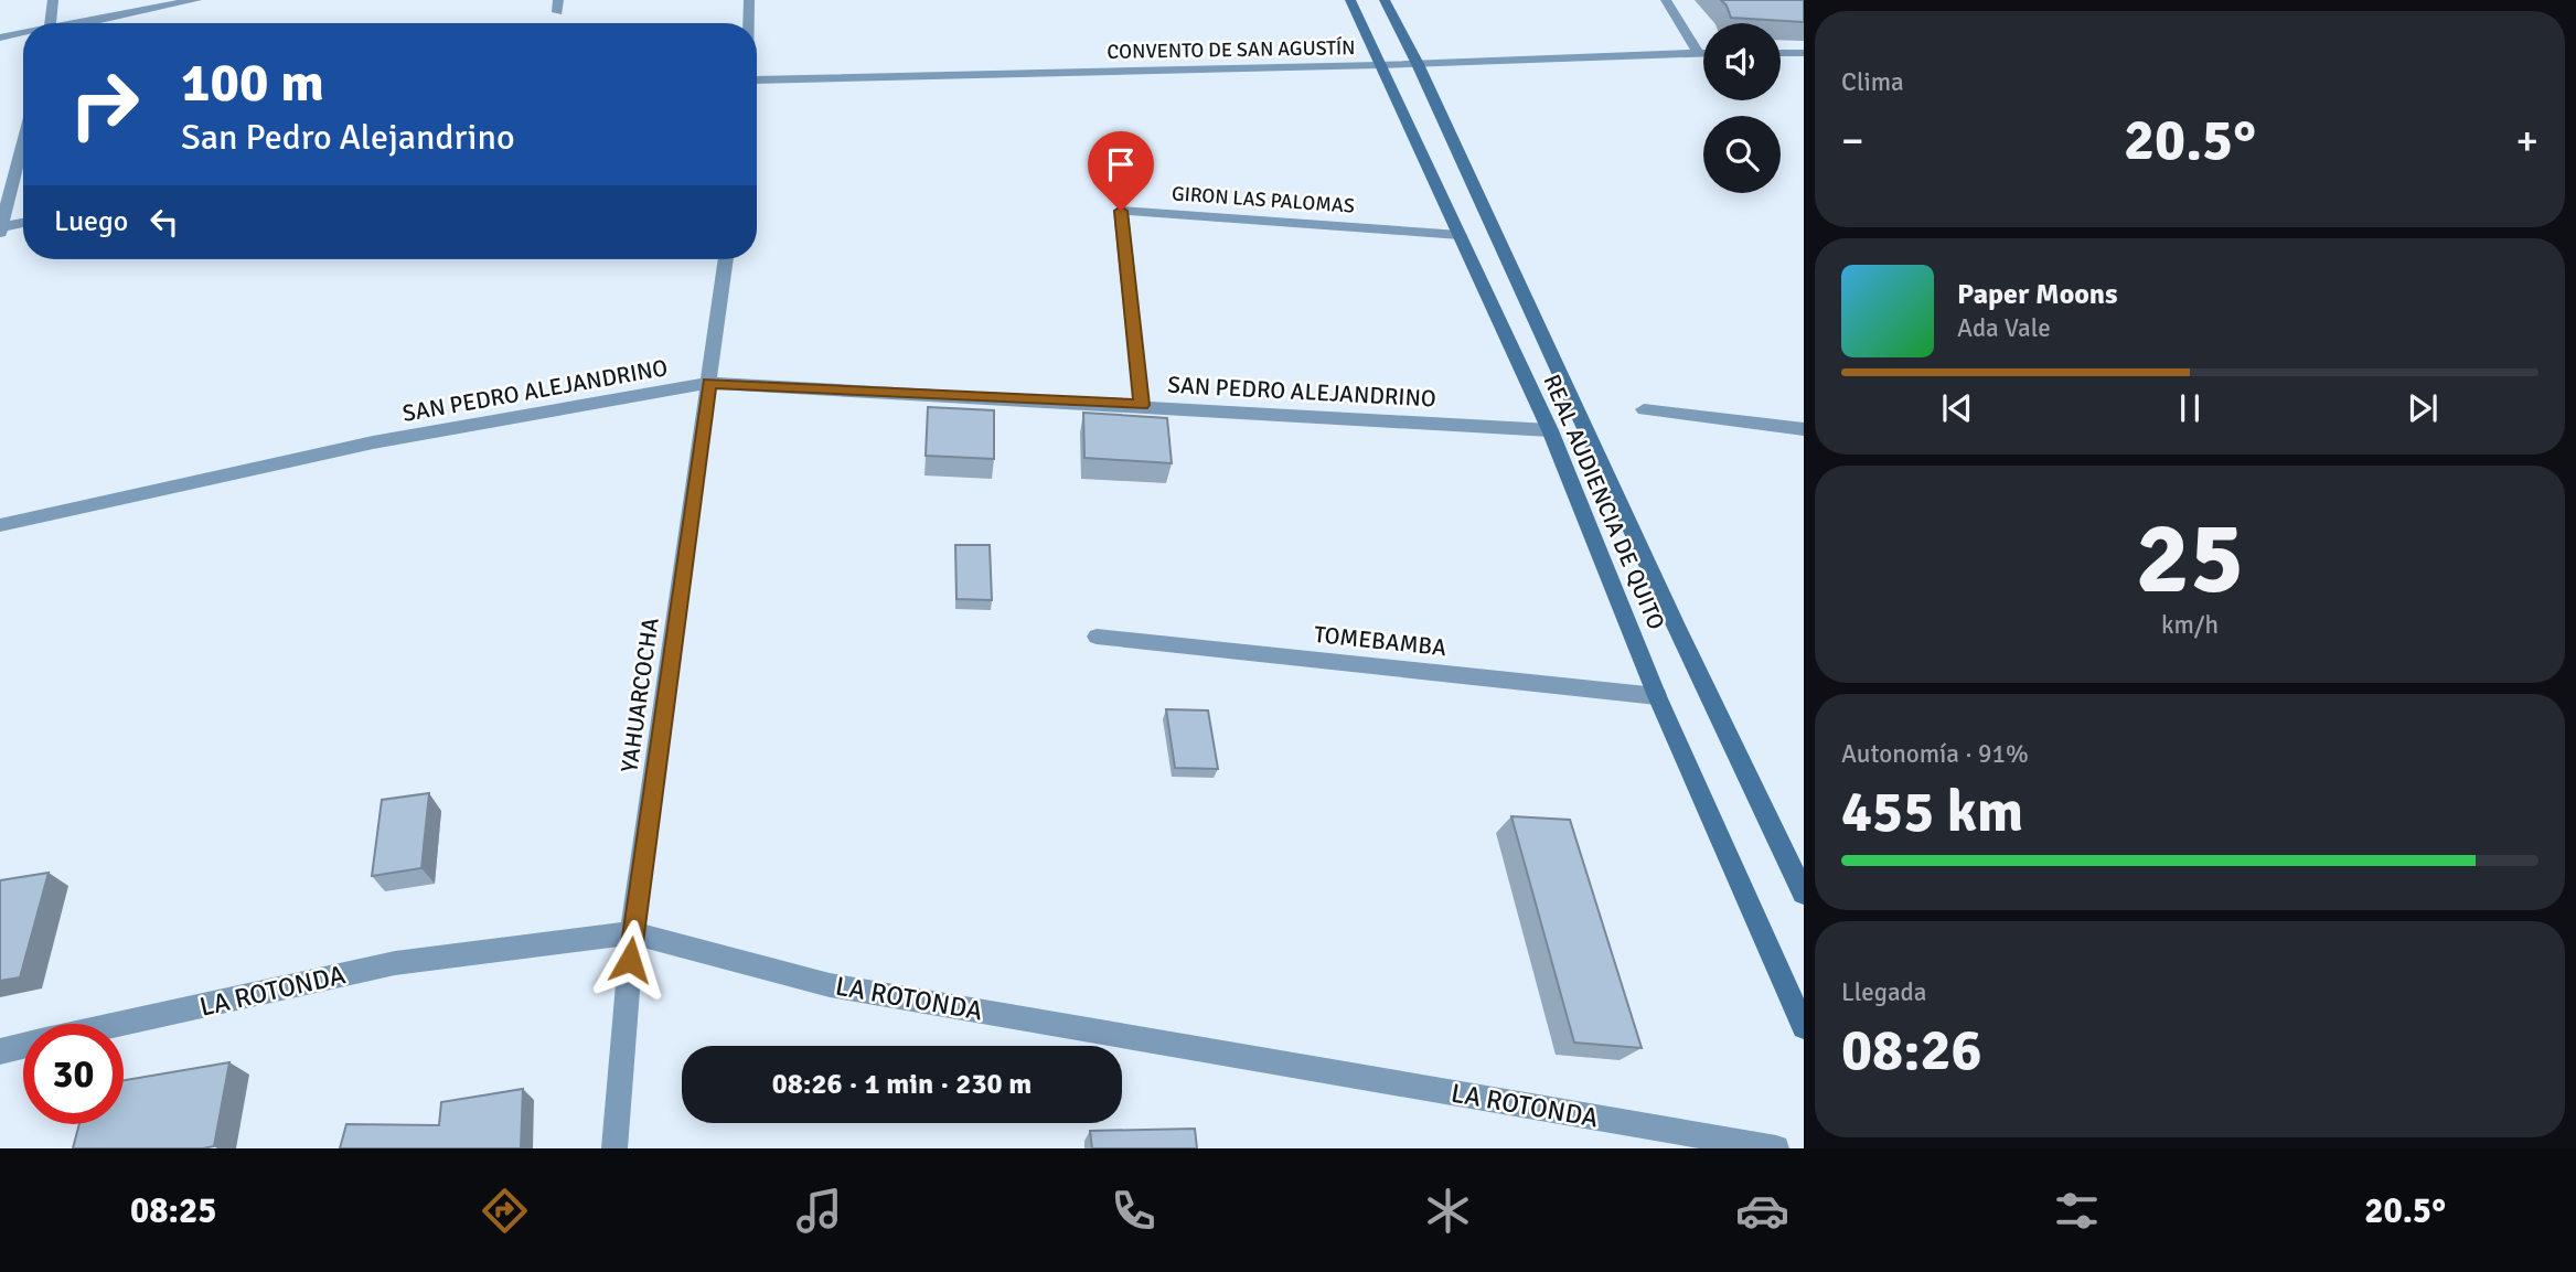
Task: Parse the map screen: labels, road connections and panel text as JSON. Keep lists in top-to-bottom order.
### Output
{
  "streets": {
    "main road": ["REAL AUDIENCIA DE QUITO"],
    "street": [
      "CONVENTO DE SAN AGUSTÍN",
      "GIRON LAS PALOMAS",
      "SAN PEDRO ALEJANDRINO",
      "TOMEBAMBA",
      "YAHUARCOCHA",
      "LA ROTONDA"
    ]
  },
  "crossings": [
    ["CONVENTO DE SAN AGUSTÍN", "REAL AUDIENCIA DE QUITO"],
    ["GIRON LAS PALOMAS", "SAN PEDRO ALEJANDRINO"],
    ["GIRON LAS PALOMAS", "REAL AUDIENCIA DE QUITO"],
    ["SAN PEDRO ALEJANDRINO", "REAL AUDIENCIA DE QUITO"],
    ["SAN PEDRO ALEJANDRINO", "YAHUARCOCHA"],
    ["REAL AUDIENCIA DE QUITO", "TOMEBAMBA"],
    ["YAHUARCOCHA", "LA ROTONDA"]
  ],
  "page": {
    "tile": [
      "Clima",
      ["25", "km/h"],
      ["Autonomía · 91%", "455 km"],
      ["Llegada", "08:26"]
    ],
    "turn": ["100 m", "San Pedro Alejandrino"],
    "heat": ["−", "20.5°", "+"],
    "then": "Luego",
    "song": ["Paper Moons", "Ada Vale"],
    "limit": "30",
    "trip": "08:26 · 1 min · 230 m",
    "tabs": ["08:25", "20.5°"]
  }
}
